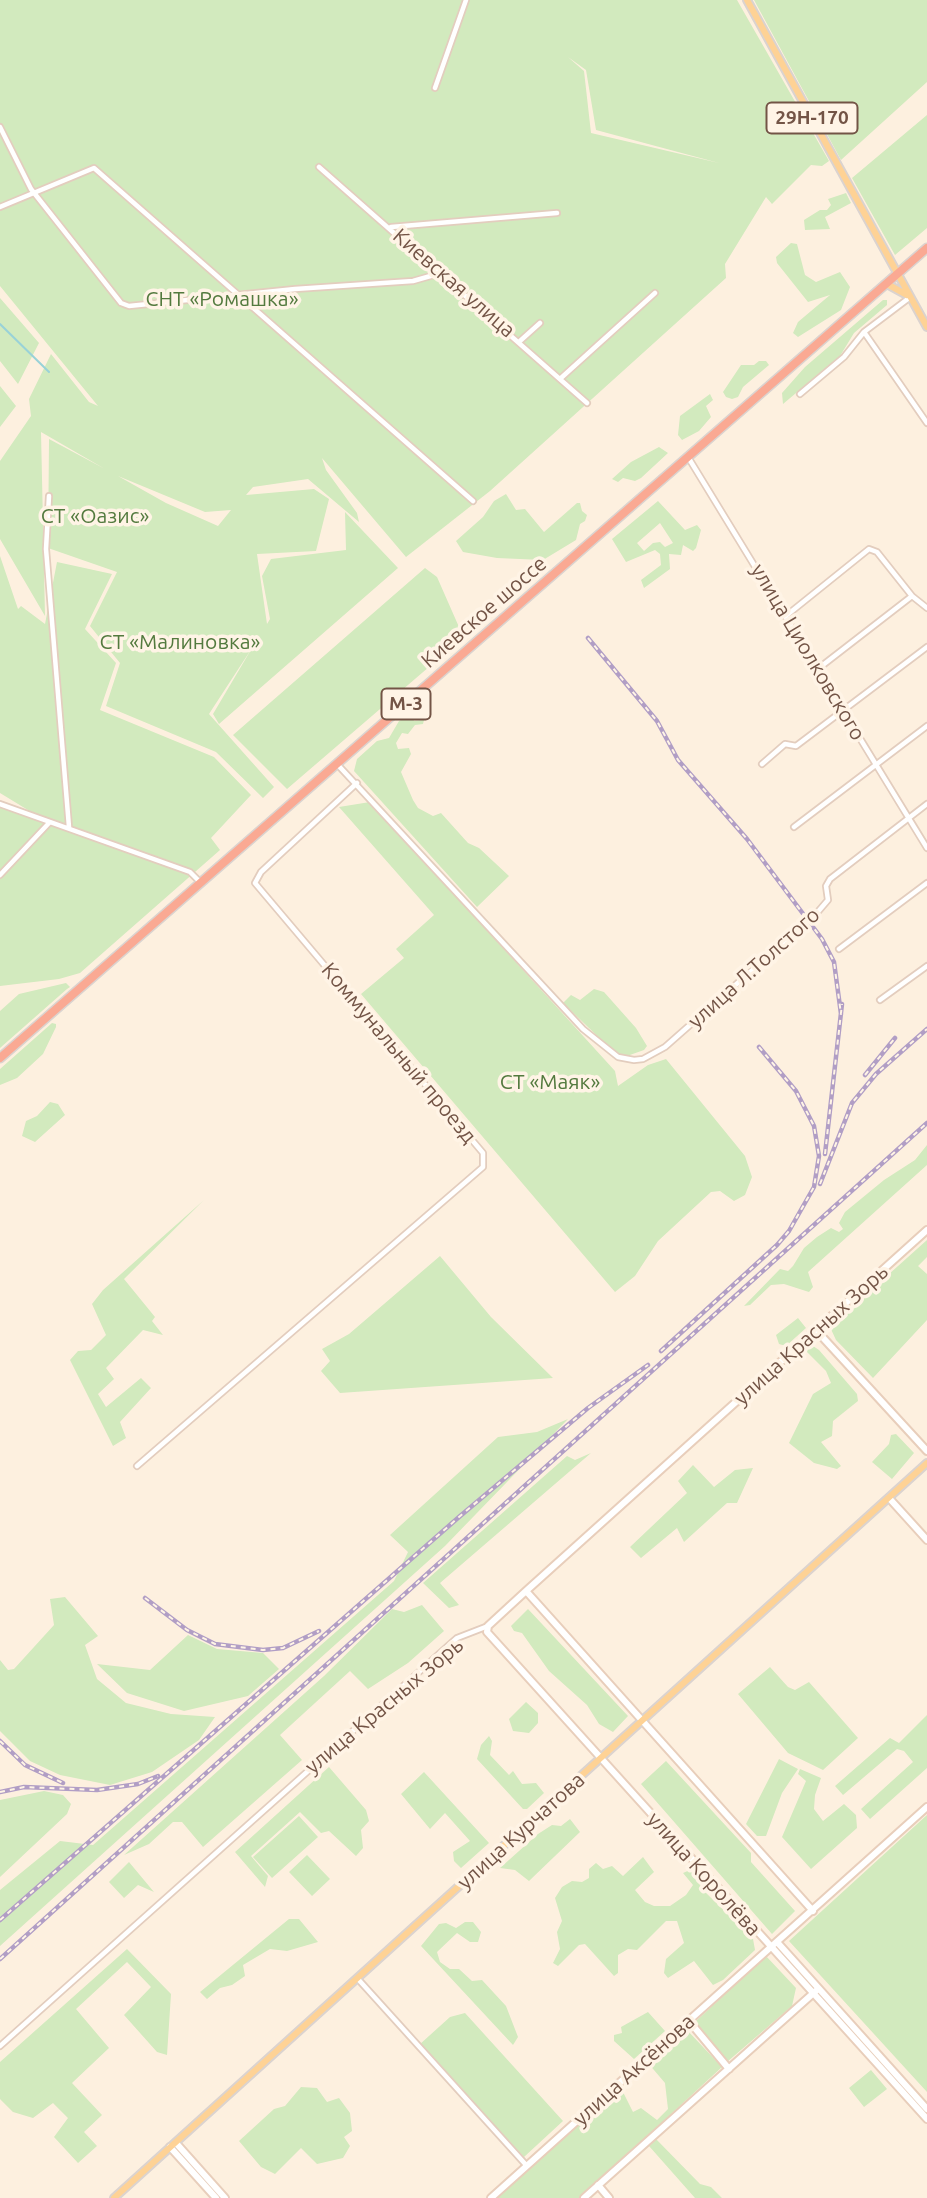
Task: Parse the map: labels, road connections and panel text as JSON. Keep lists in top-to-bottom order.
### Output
{
  "streets": {
    "highway": ["Киевское шоссе", "М-3"],
    "main road": [
      "29Н-170",
      "улица Красных Зорь",
      "улица Курчатова",
      "улица Королёва",
      "улица Аксёнова"
    ],
    "street": [
      "Киевская улица",
      "улица Циолковского",
      "улица Л.Толстого",
      "Коммунальный проезд"
    ]
  },
  "crossings": [
    ["29Н-170", "Киевское шоссе"],
    ["Киевское шоссе", "улица Циолковского"],
    ["улица Циолковского", "улица Л.Толстого"],
    ["улица Л.Толстого", "Коммунальный проезд"],
    ["улица Красных Зорь", "улица Королёва"],
    ["улица Курчатова", "улица Королёва"],
    ["улица Королёва", "улица Аксёнова"]
  ],
  "parks": [
    "СНТ «Ромашка»",
    "СТ «Оазис»",
    "СТ «Малиновка»",
    "СТ «Маяк»"
  ]
}
